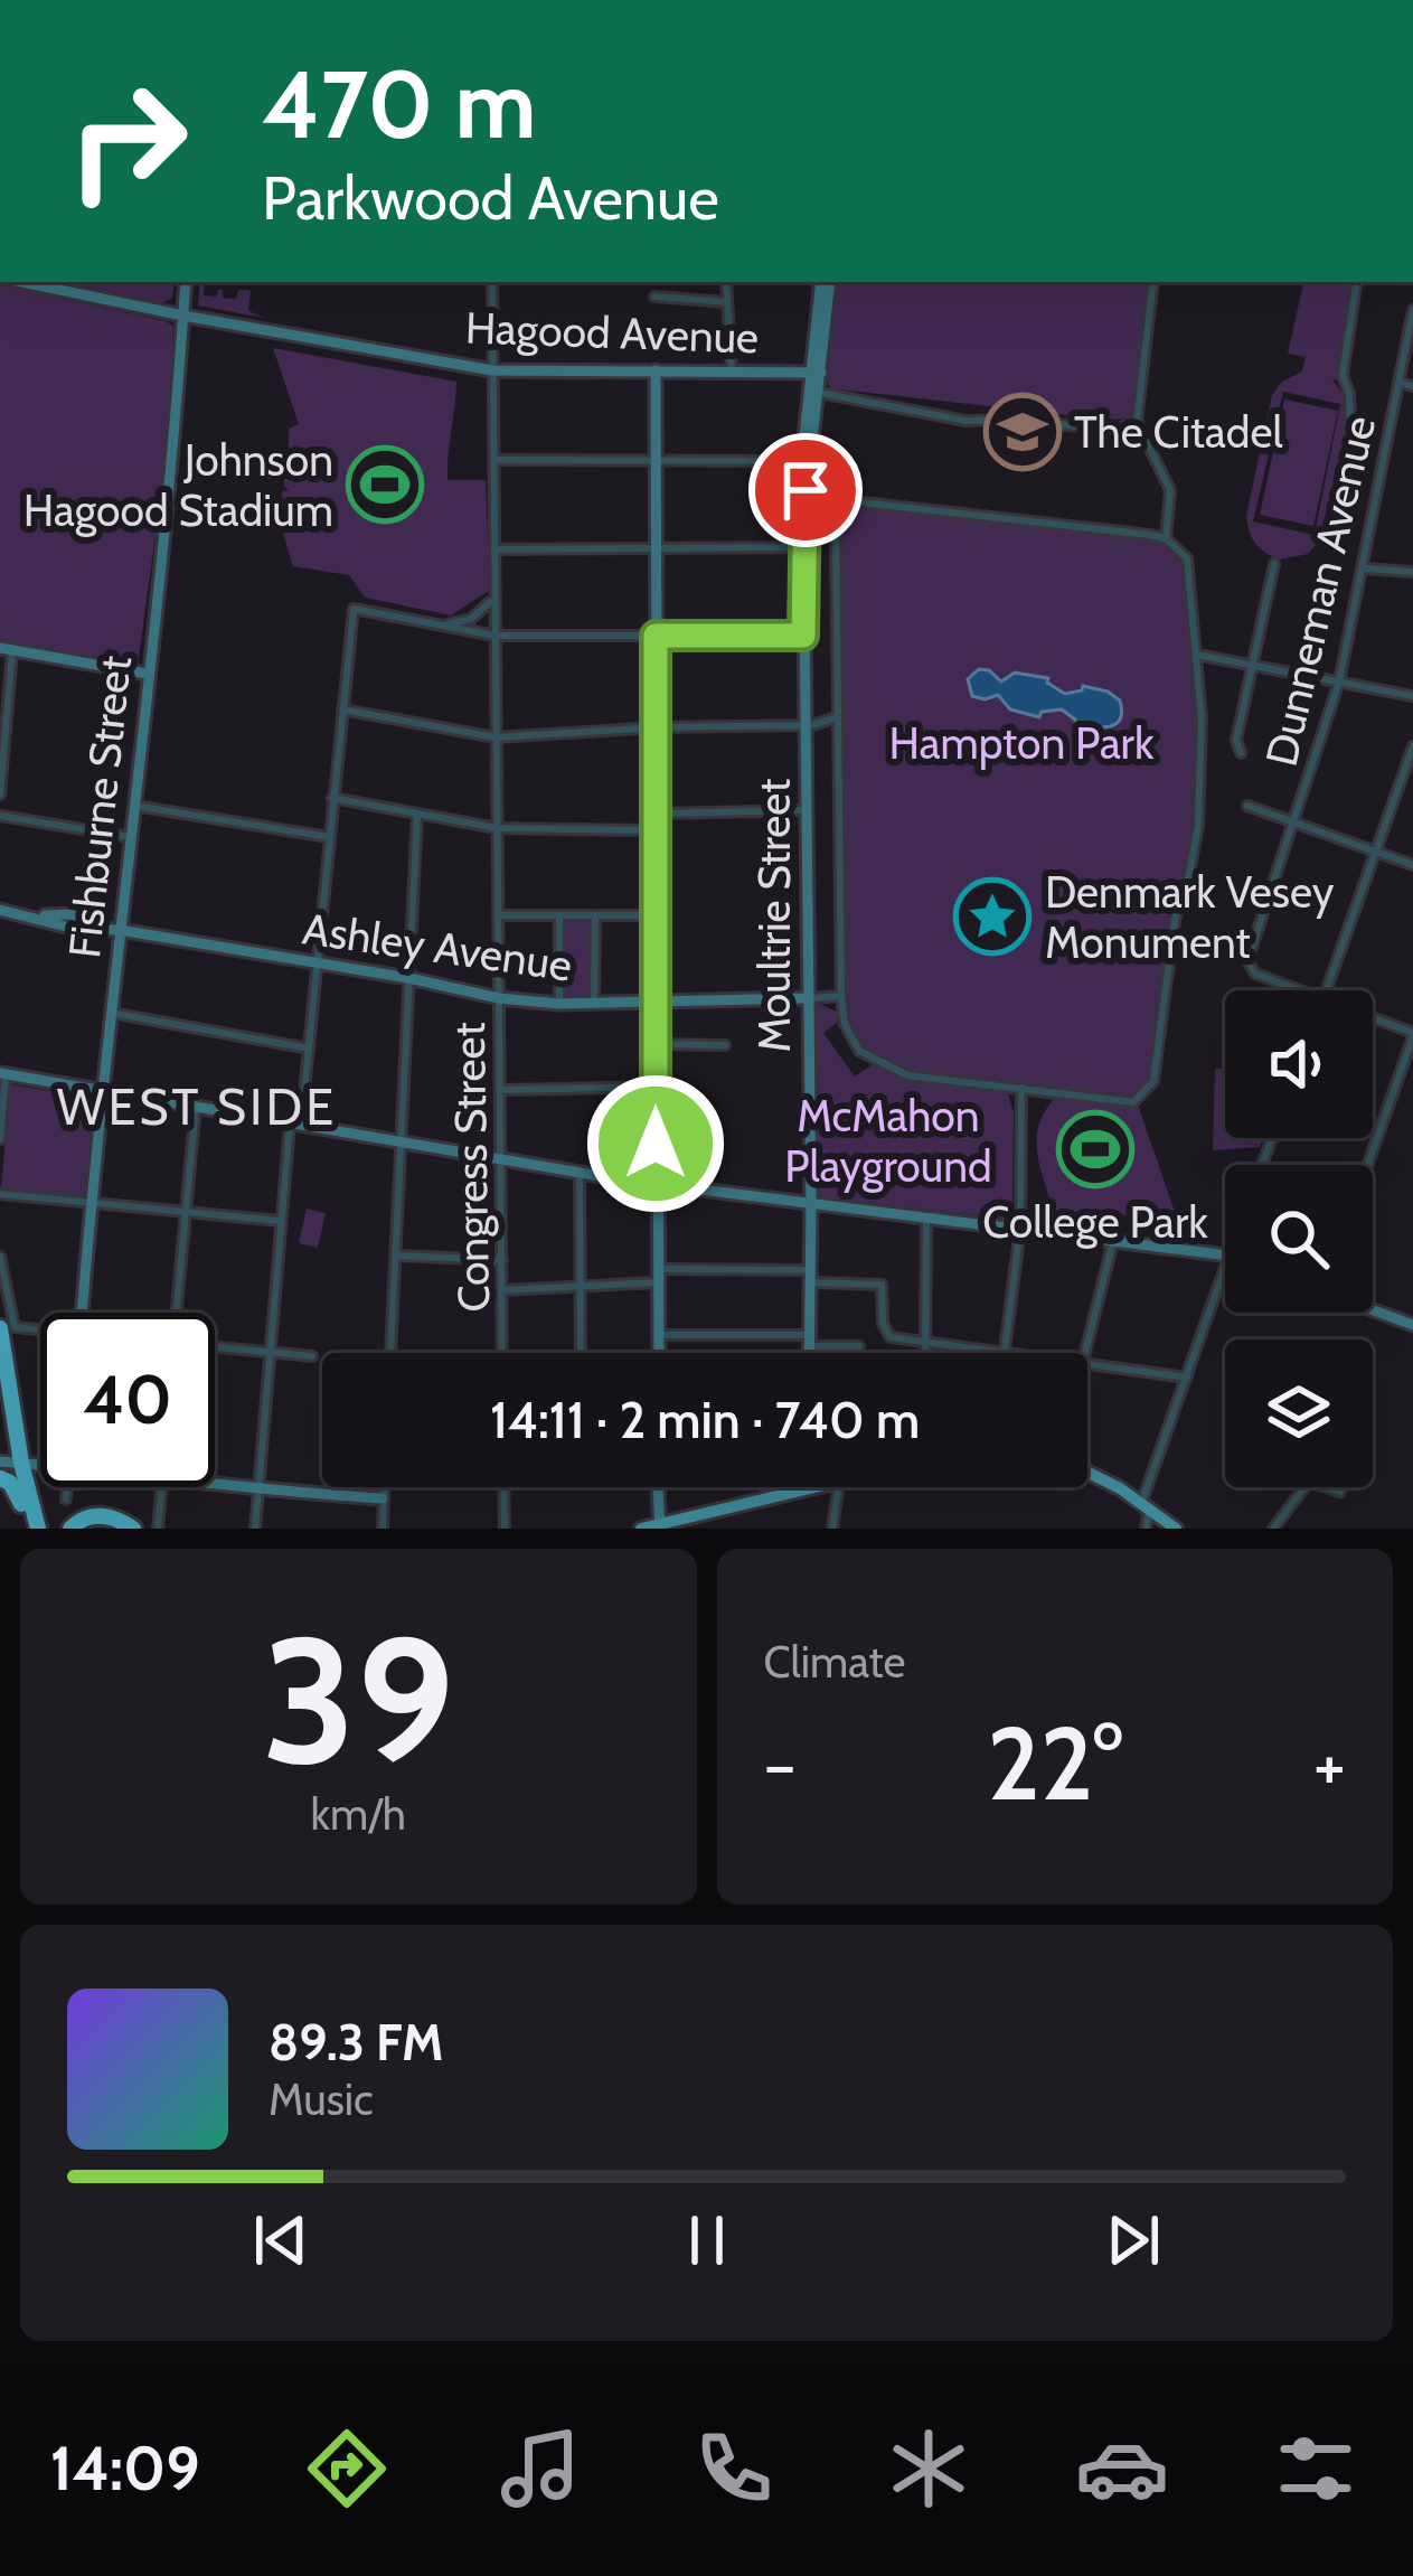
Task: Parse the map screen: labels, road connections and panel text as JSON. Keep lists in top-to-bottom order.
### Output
{
  "streets": {
    "street": [
      "Hagood Avenue",
      "Dunneman Avenue",
      "Fishburne Street",
      "Moultrie Street",
      "Ashley Avenue",
      "Congress Street"
    ]
  },
  "crossings": [
    ["Hagood Avenue", "Fishburne Street"],
    ["Hagood Avenue", "Moultrie Street"],
    ["Hagood Avenue", "Congress Street"],
    ["Fishburne Street", "Ashley Avenue"],
    ["Moultrie Street", "Ashley Avenue"],
    ["Ashley Avenue", "Congress Street"]
  ],
  "districts": ["WEST SIDE"],
  "parks": ["Hampton Park", "McMahon Playground"],
  "places": {
    "school or university": ["The Citadel"],
    "sports": ["Johnson Hagood Stadium", "College Park"],
    "place": ["Denmark Vesey Monument"]
  },
  "page": {
    "turn": ["470 m", "Parkwood Avenue"],
    "limit": "40",
    "trip": "14:11 · 2 min · 740 m",
    "tile": [
      ["39", "km/h"],
      "Climate"
    ],
    "heat": ["−", "22°", "+"],
    "song": ["89.3 FM", "Music"],
    "tabs": "14:09"
  }
}
